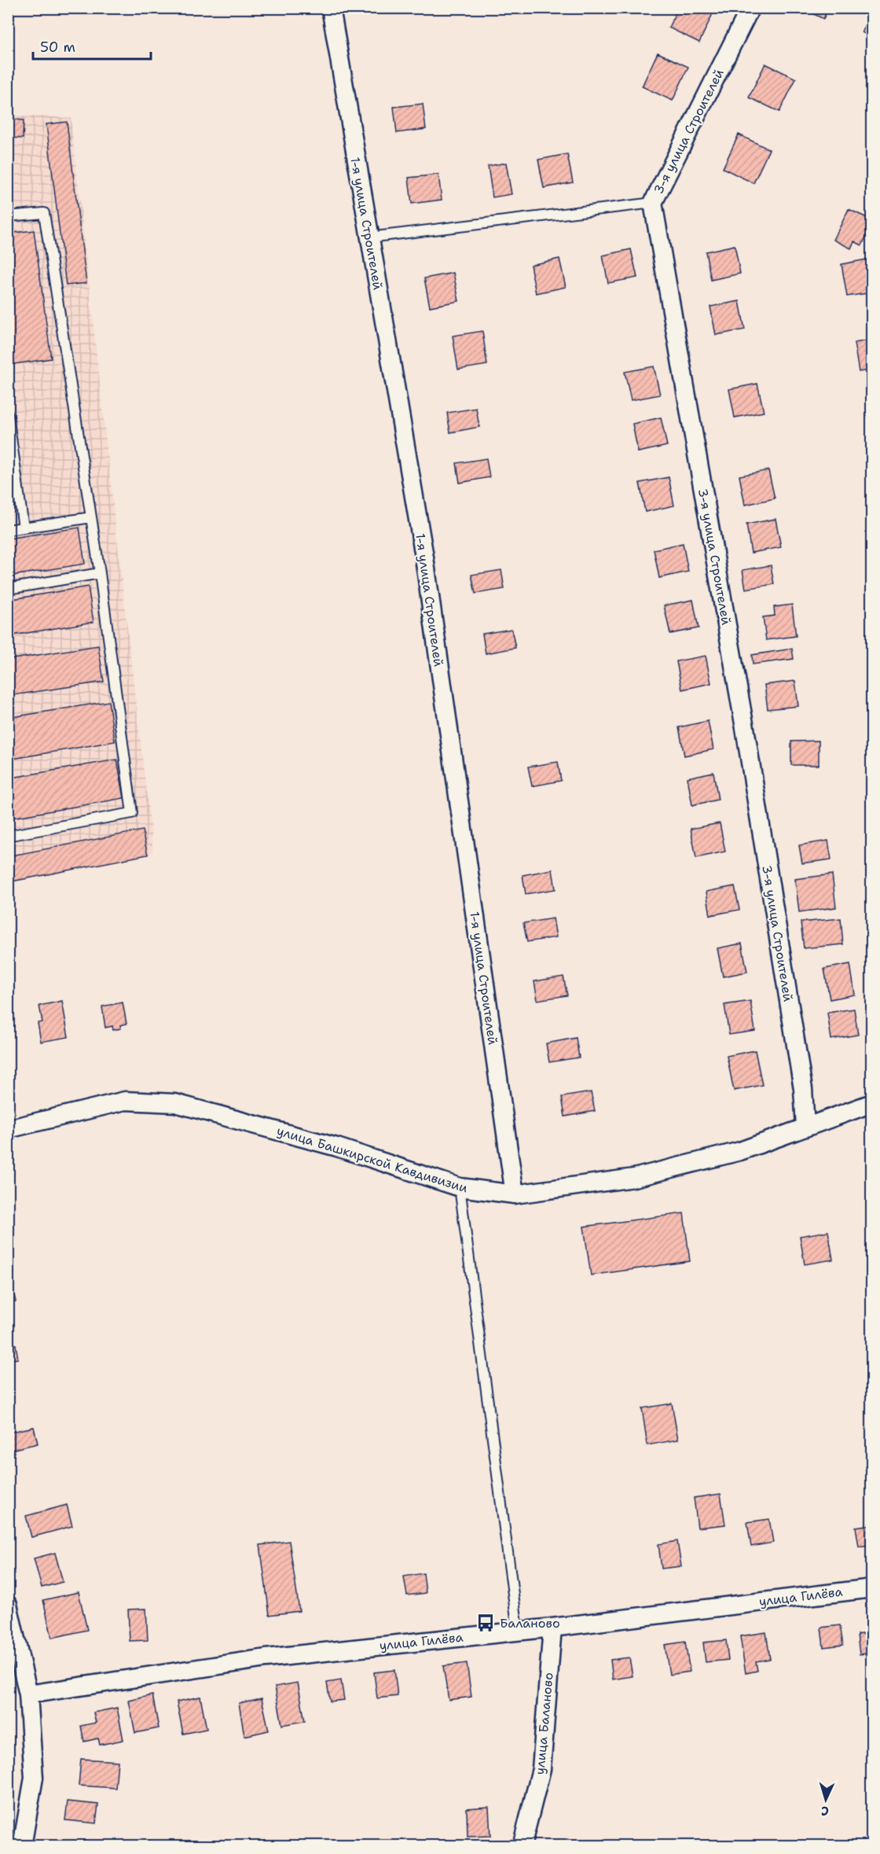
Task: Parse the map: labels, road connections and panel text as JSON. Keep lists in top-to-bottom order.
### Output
{
  "streets": {
    "street": [
      "3-я улица Строителей",
      "1-я улица Строителей",
      "улица Башкирской Кавдивизии",
      "улица Гилёва",
      "улица Баланово"
    ]
  },
  "crossings": [
    ["3-я улица Строителей", "улица Башкирской Кавдивизии"],
    ["1-я улица Строителей", "улица Башкирской Кавдивизии"],
    ["улица Гилёва", "улица Баланово"]
  ],
  "places": {
    "bus stop": ["Баланово"]
  },
  "scale_bar": "50 m",
  "north": "bottom"
}
